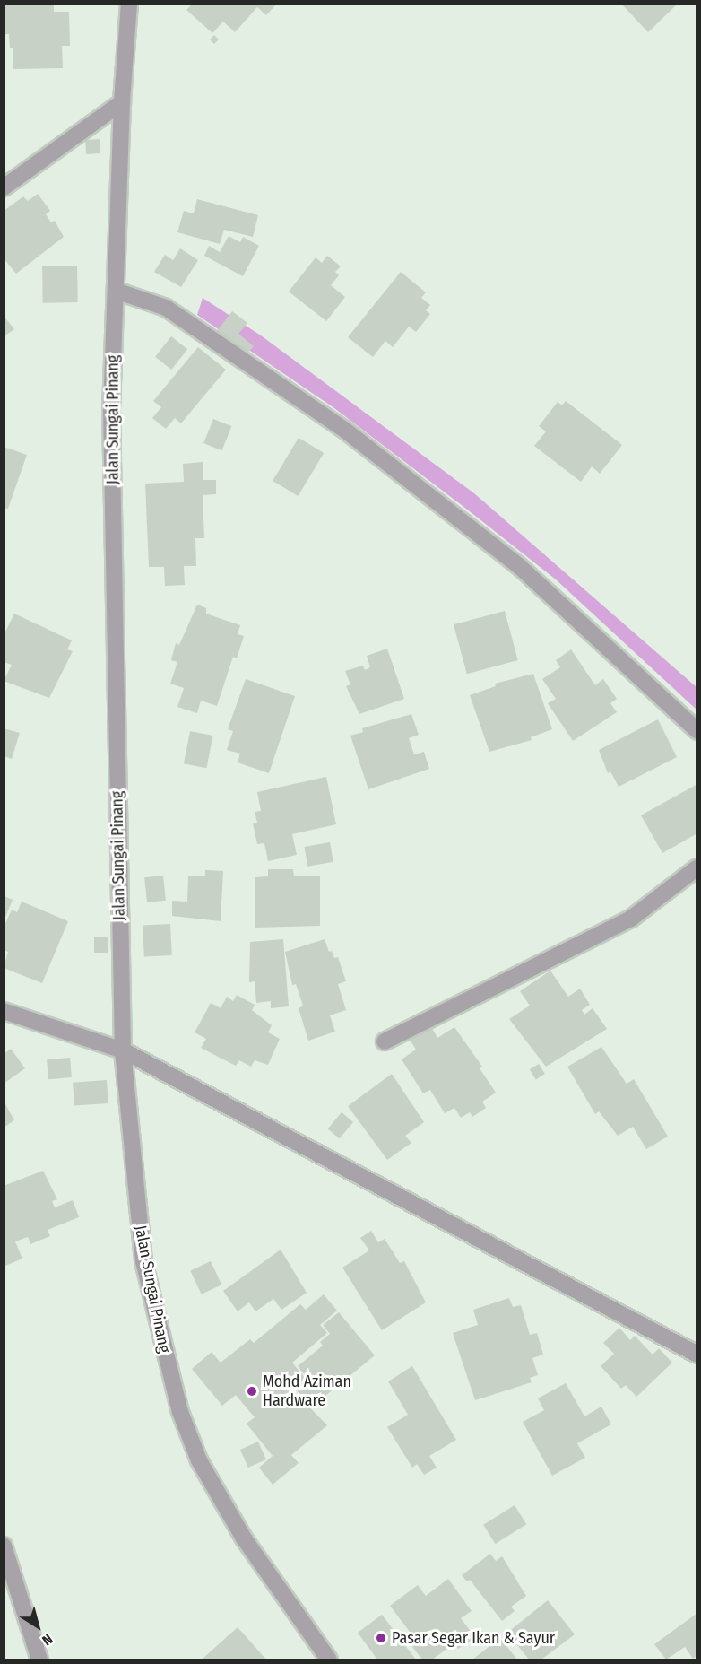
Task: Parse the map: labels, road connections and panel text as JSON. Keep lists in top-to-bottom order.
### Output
{
  "streets": {
    "street": ["Jalan Sungai Pinang"]
  },
  "places": ["Mohd Aziman Hardware", "Pasar Segar Ikan & Sayur"],
  "north": "bottom right"
}
